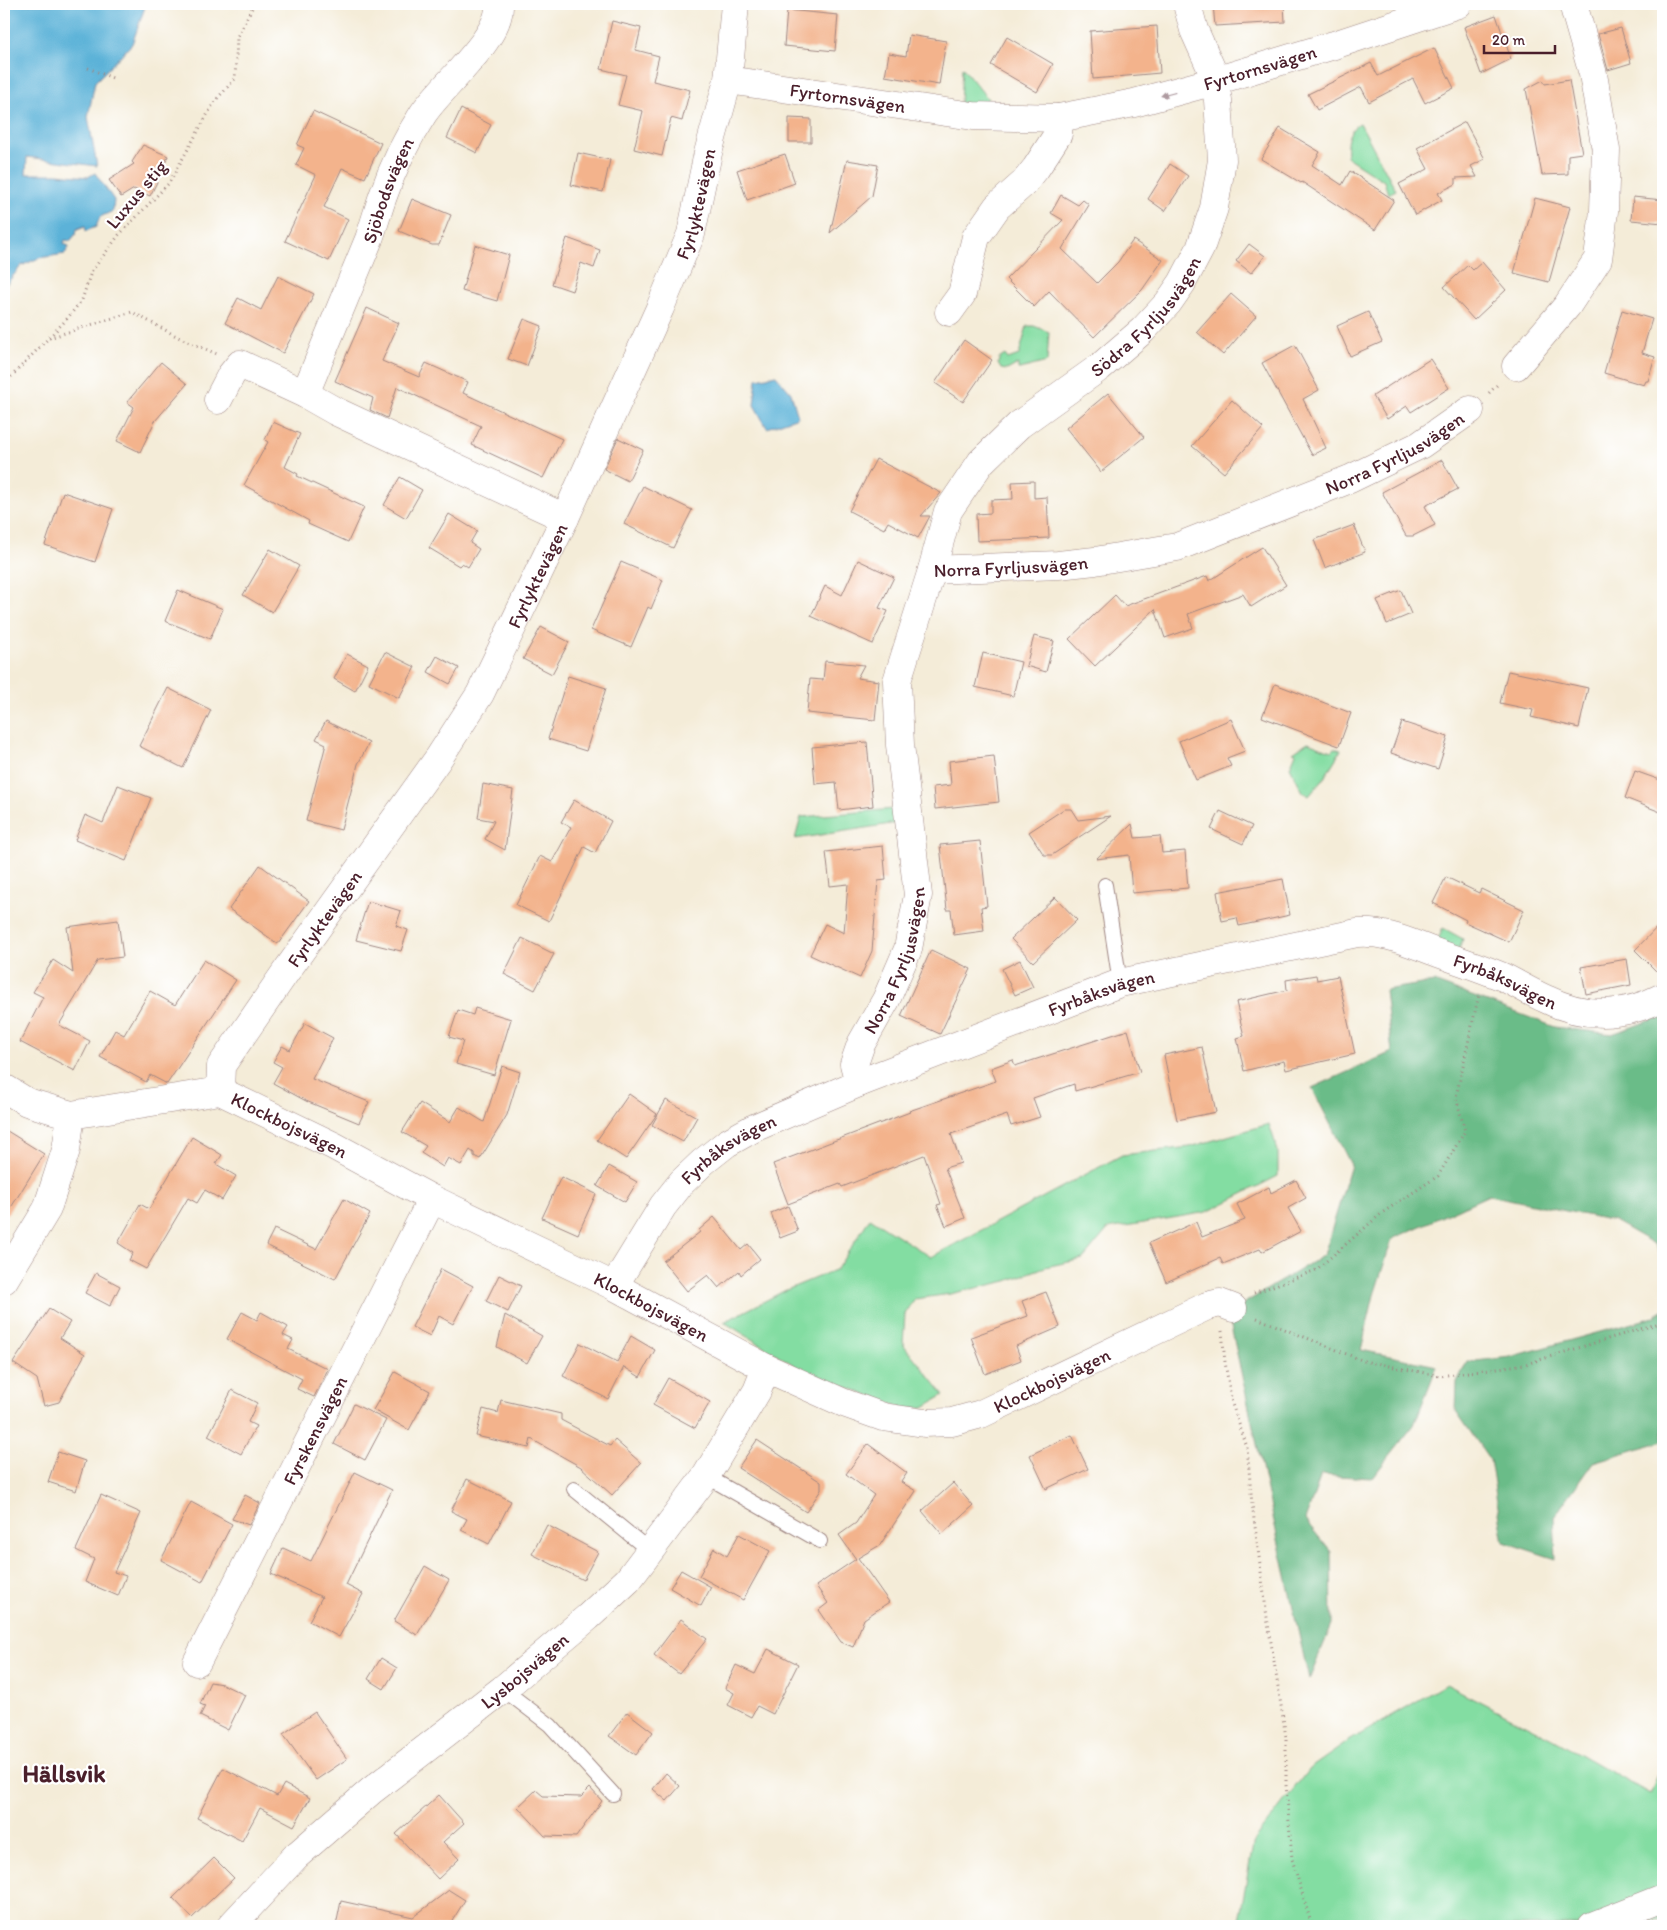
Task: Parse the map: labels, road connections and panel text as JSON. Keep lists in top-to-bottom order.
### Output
{
  "streets": {
    "street": [
      "Fyrtornsvägen",
      "Sjöbodsvägen",
      "Fyrlyktevägen",
      "Södra Fyrljusvägen",
      "Norra Fyrljusvägen",
      "Fyrbåksvägen",
      "Klockbojsvägen",
      "Fyrskensvägen",
      "Lysbojsvägen"
    ],
    "path": ["Luxus stig"]
  },
  "crossings": [
    ["Fyrtornsvägen", "Fyrlyktevägen"],
    ["Fyrtornsvägen", "Södra Fyrljusvägen"],
    ["Fyrlyktevägen", "Klockbojsvägen"],
    ["Södra Fyrljusvägen", "Norra Fyrljusvägen"],
    ["Norra Fyrljusvägen", "Fyrbåksvägen"],
    ["Fyrbåksvägen", "Klockbojsvägen"],
    ["Klockbojsvägen", "Fyrskensvägen"],
    ["Klockbojsvägen", "Lysbojsvägen"]
  ],
  "districts": ["Hällsvik"],
  "scale_bar": "20 m"
}
